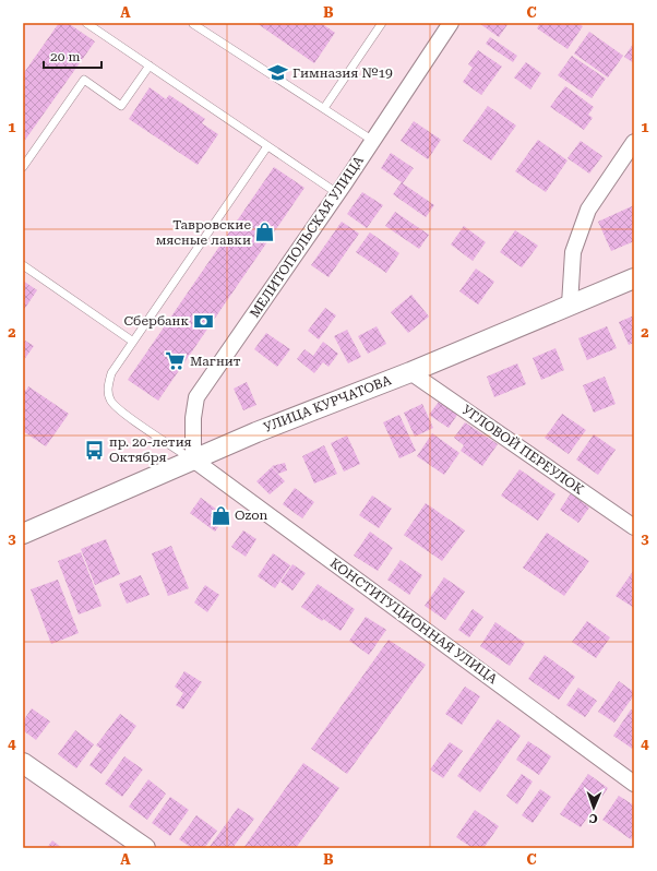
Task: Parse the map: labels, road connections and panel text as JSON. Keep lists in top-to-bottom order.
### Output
{
  "streets": {
    "street": [
      "МЕЛИТОПОЛЬСКАЯ УЛИЦА",
      "УЛИЦА КУРЧАТОВА",
      "УГЛОВОЙ ПЕРЕУЛОК",
      "КОНСТИТУЦИОННАЯ УЛИЦА"
    ]
  },
  "crossings": [
    ["МЕЛИТОПОЛЬСКАЯ УЛИЦА", "УЛИЦА КУРЧАТОВА"],
    ["МЕЛИТОПОЛЬСКАЯ УЛИЦА", "КОНСТИТУЦИОННАЯ УЛИЦА"],
    ["УЛИЦА КУРЧАТОВА", "УГЛОВОЙ ПЕРЕУЛОК"],
    ["УЛИЦА КУРЧАТОВА", "КОНСТИТУЦИОННАЯ УЛИЦА"]
  ],
  "places": {
    "school or university": ["Гимназия №19"],
    "shop": ["Тавровские мясные лавки", "Ozon"],
    "bank": ["Сбербанк"],
    "supermarket": ["Магнит"],
    "bus stop": ["пр. 20-летия Октября"]
  },
  "scale_bar": "20 m",
  "north": "bottom",
  "grid": {
    "columns": ["A", "B", "C"],
    "rows": [
      "1",
      "2",
      "3",
      "4"
    ]
  }
}
